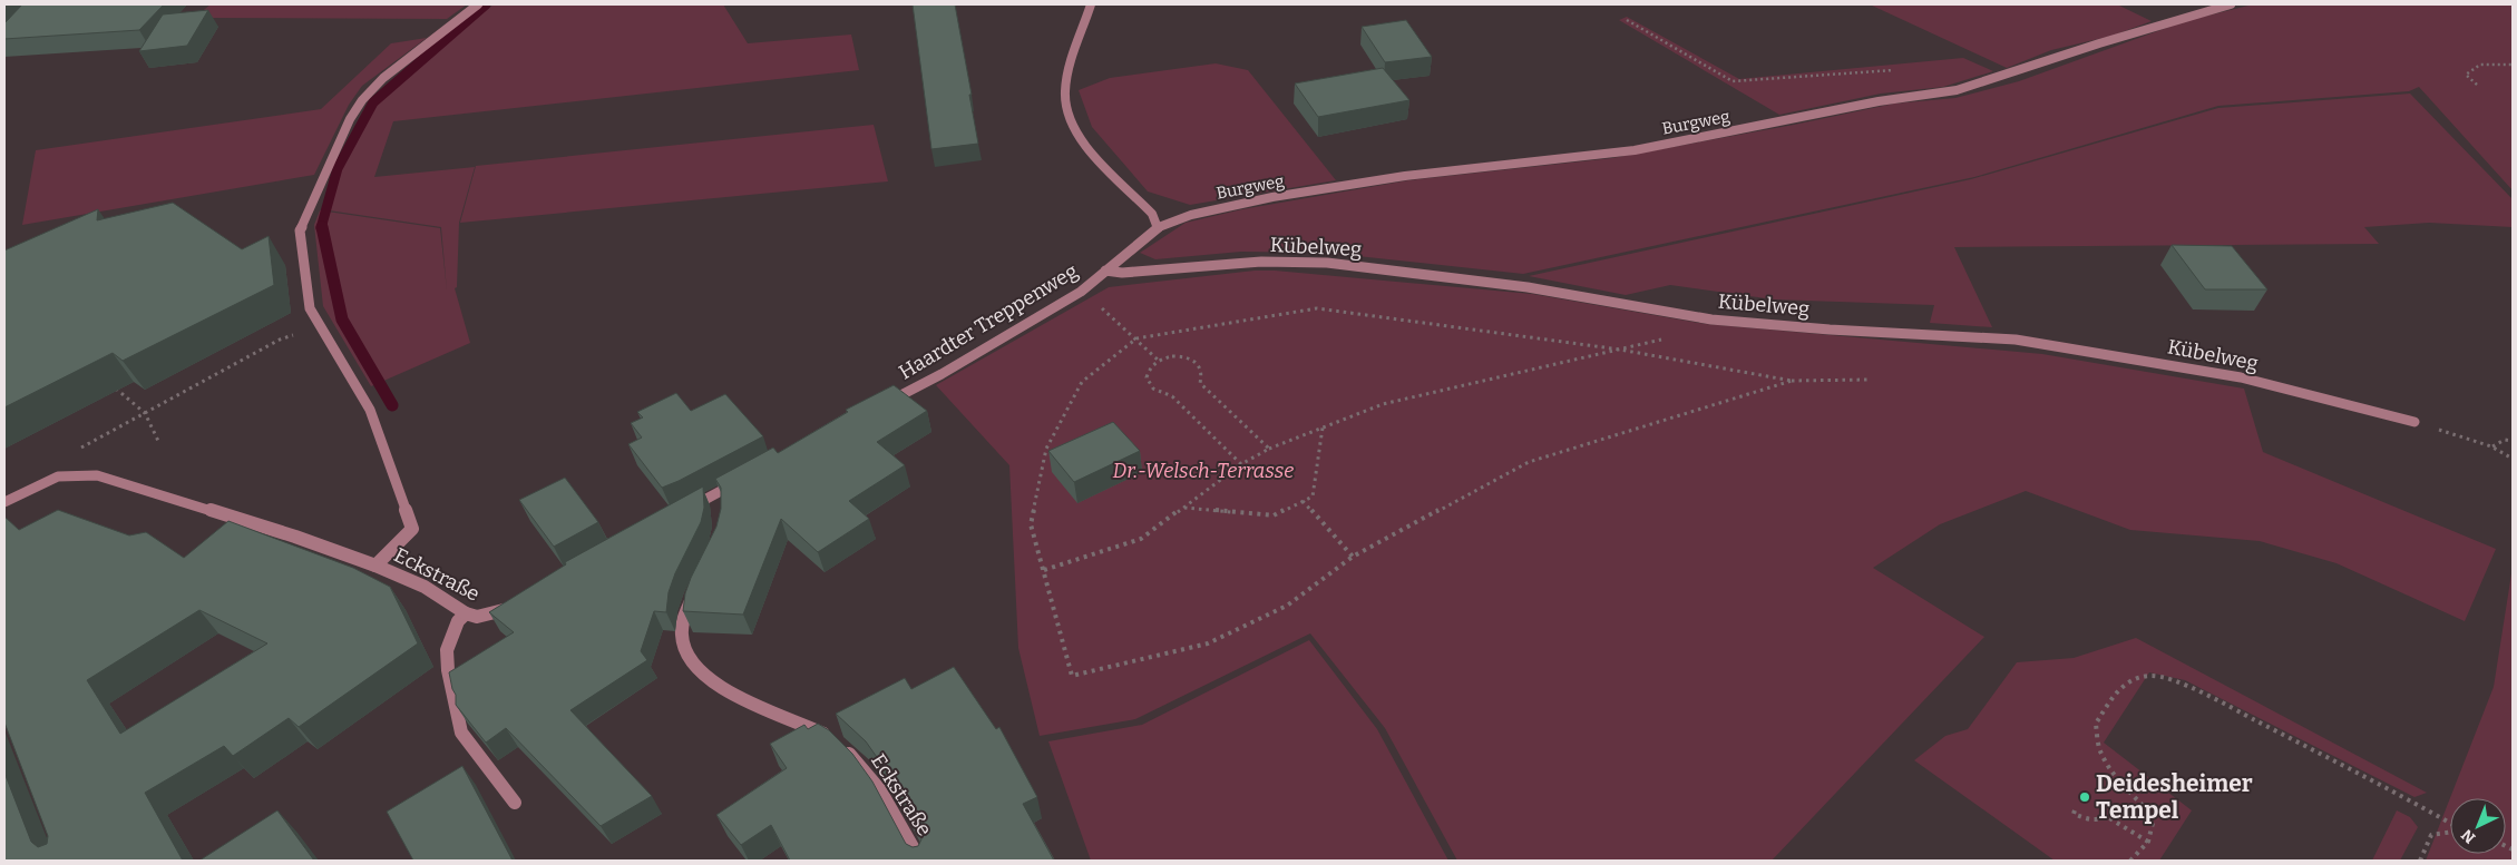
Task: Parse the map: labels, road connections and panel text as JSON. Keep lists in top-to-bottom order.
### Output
{
  "streets": {
    "street": [
      "Burgweg",
      "Kübelweg",
      "Haardter Treppenweg",
      "Eckstraße"
    ]
  },
  "crossings": [
    ["Burgweg", "Haardter Treppenweg"],
    ["Kübelweg", "Haardter Treppenweg"]
  ],
  "parks": ["Dr.-Welsch-Terrasse"],
  "places": ["Deidesheimer Tempel"],
  "north": "bottom left"
}
